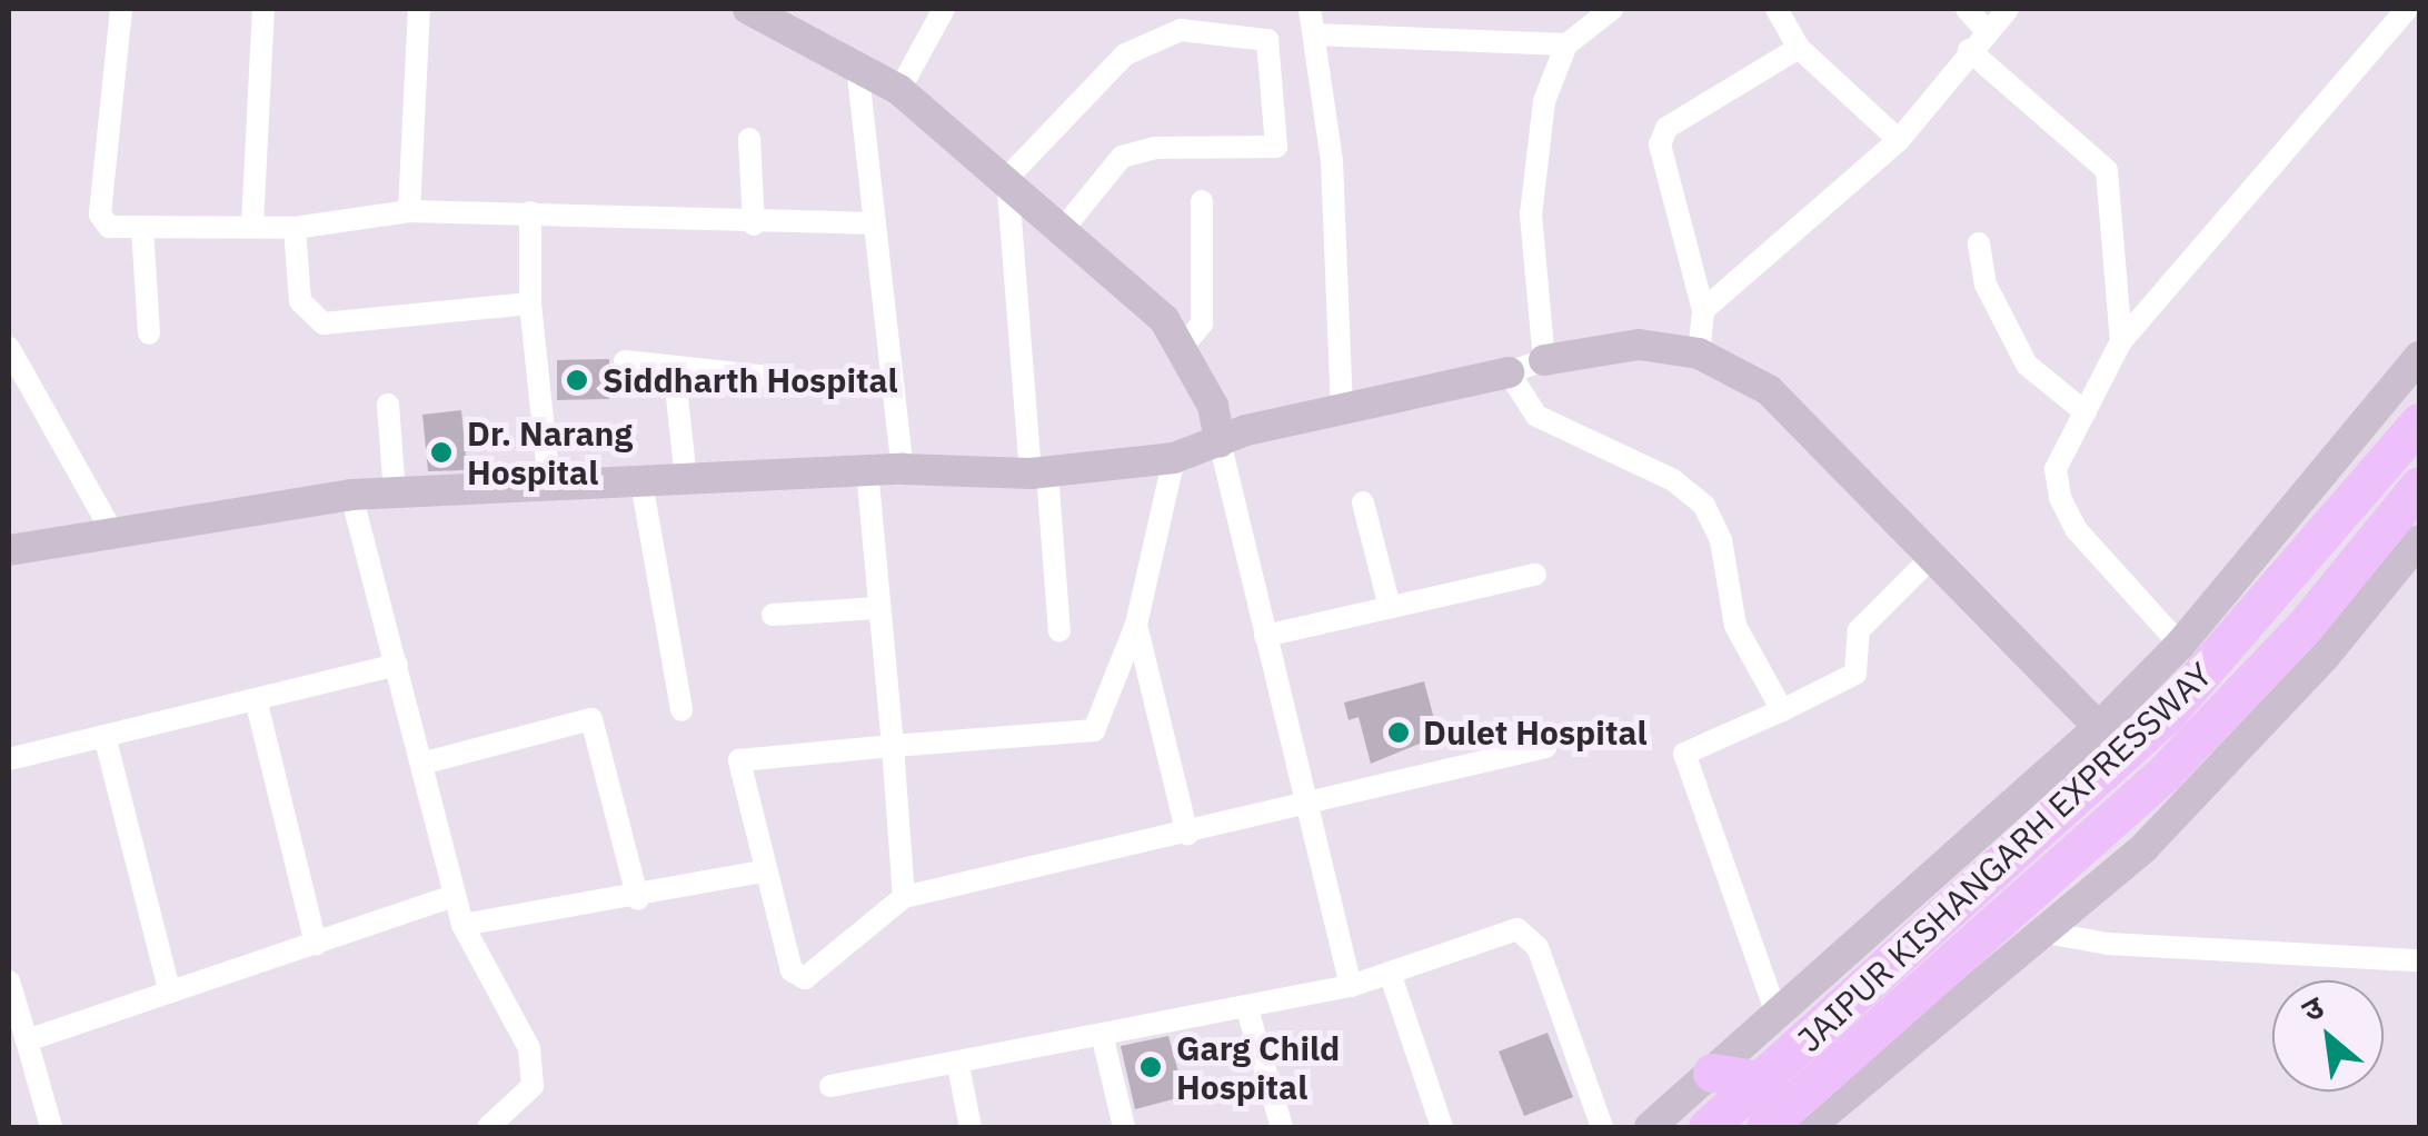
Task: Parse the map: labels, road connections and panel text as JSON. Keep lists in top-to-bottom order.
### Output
{
  "streets": {
    "highway": ["JAIPUR KISHANGARH EXPRESSWAY"]
  },
  "places": [
    "Siddharth Hospital",
    "Dr. Narang Hospital",
    "Dulet Hospital",
    "Garg Child Hospital"
  ],
  "north": "top left"
}
